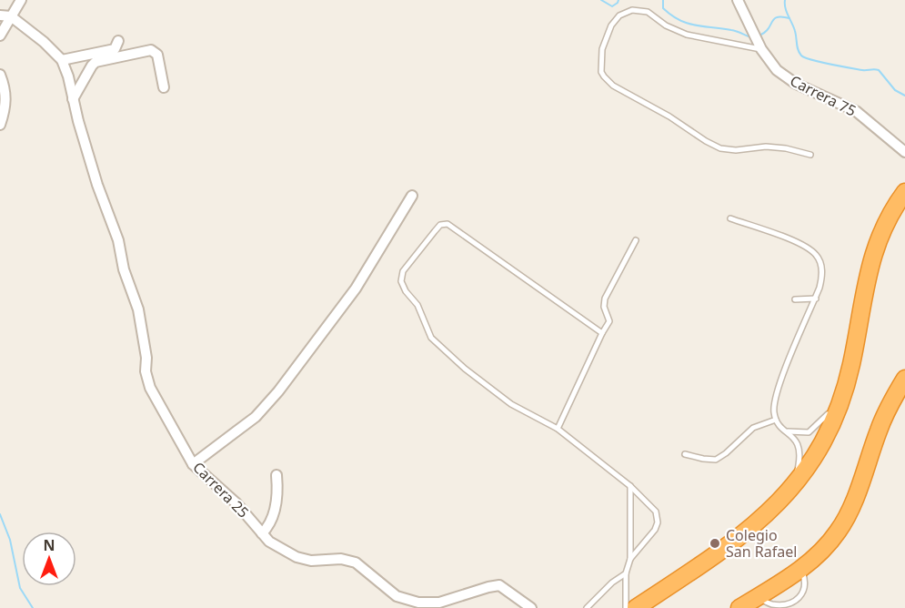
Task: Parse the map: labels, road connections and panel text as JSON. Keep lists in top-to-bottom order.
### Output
{
  "streets": {
    "street": ["Carrera 75", "Carrera 25"]
  },
  "places": ["Colegio San Rafael"],
  "north": "top"
}
